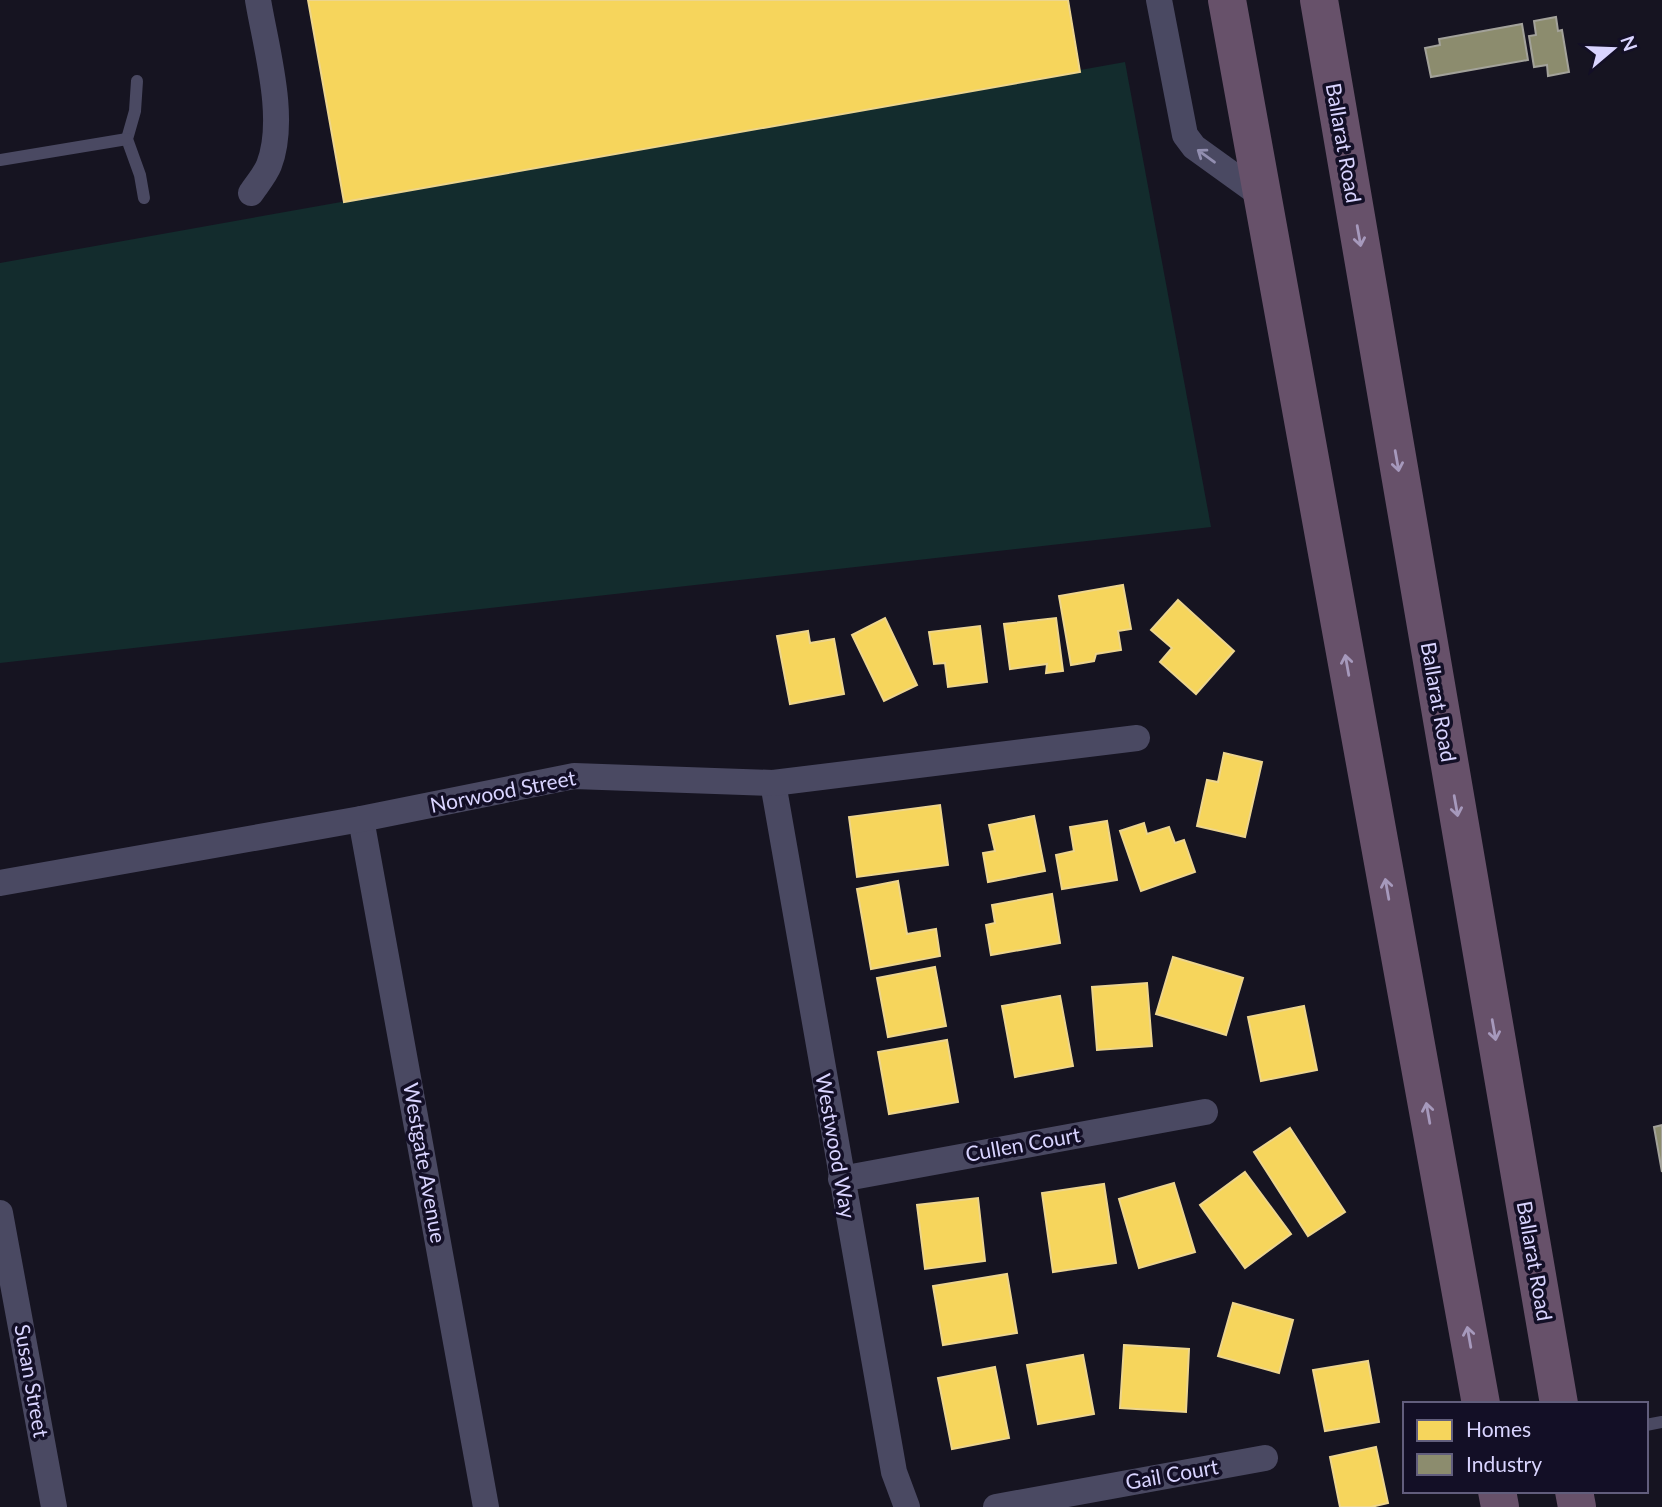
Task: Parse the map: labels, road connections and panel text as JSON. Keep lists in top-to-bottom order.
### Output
{
  "streets": {
    "highway": ["Ballarat Road"],
    "street": [
      "Norwood Street",
      "Cullen Court",
      "Westwood Way",
      "Westgate Avenue",
      "Susan Street",
      "Gail Court"
    ]
  },
  "crossings": [
    ["Norwood Street", "Westwood Way"],
    ["Norwood Street", "Westgate Avenue"],
    ["Cullen Court", "Westwood Way"]
  ],
  "legend": ["Homes", "Industry"],
  "north": "right"
}
